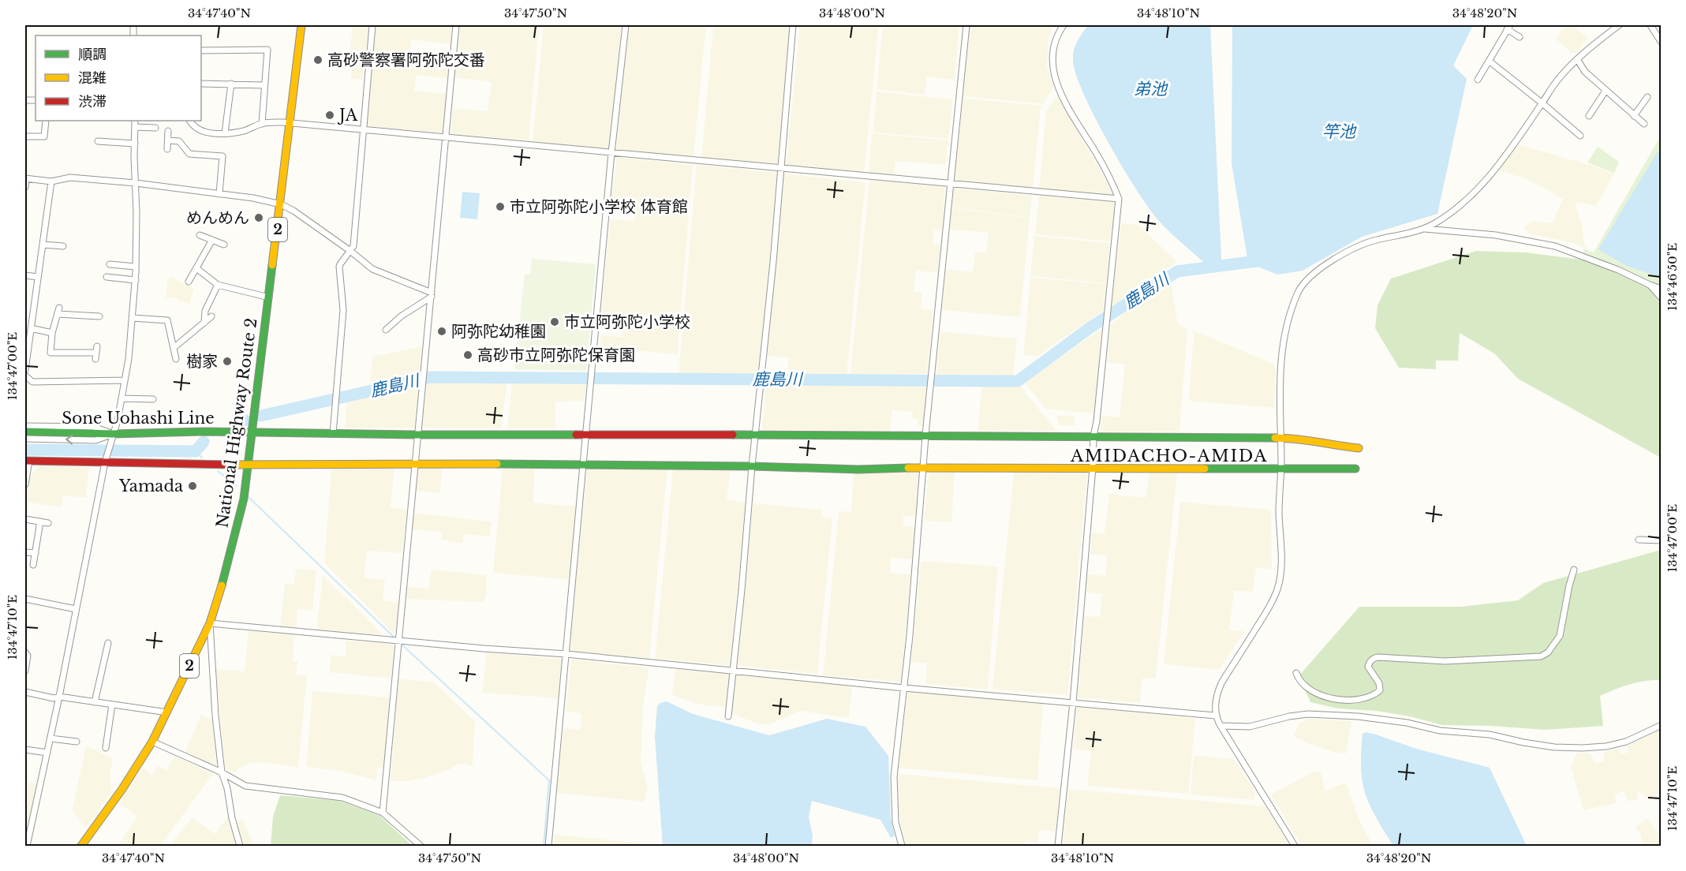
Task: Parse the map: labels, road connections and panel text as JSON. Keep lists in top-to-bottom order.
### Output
{
  "streets": {
    "main road": ["2", "Sone Uohashi Line", "National Highway Route 2"]
  },
  "crossings": [
    ["Sone Uohashi Line", "National Highway Route 2"]
  ],
  "districts": ["AMIDACHO-AMIDA"],
  "water": ["弟池", "竿池", "鹿島川"],
  "places": [
    "高砂警察署阿弥陀交番",
    "JA",
    "市立阿弥陀小学校 体育館",
    "めんめん",
    "市立阿弥陀小学校",
    "阿弥陀幼稚園",
    "高砂市立阿弥陀保育園",
    "樹家",
    "Yamada"
  ],
  "legend": ["順調", "混雑", "渋滞"],
  "coordinates": [
    "34°47'40\"N",
    "34°47'50\"N",
    "34°48'00\"N",
    "34°48'10\"N",
    "34°48'20\"N",
    "134°46'50\"E",
    "134°47'00\"E",
    "134°47'10\"E"
  ]
}
